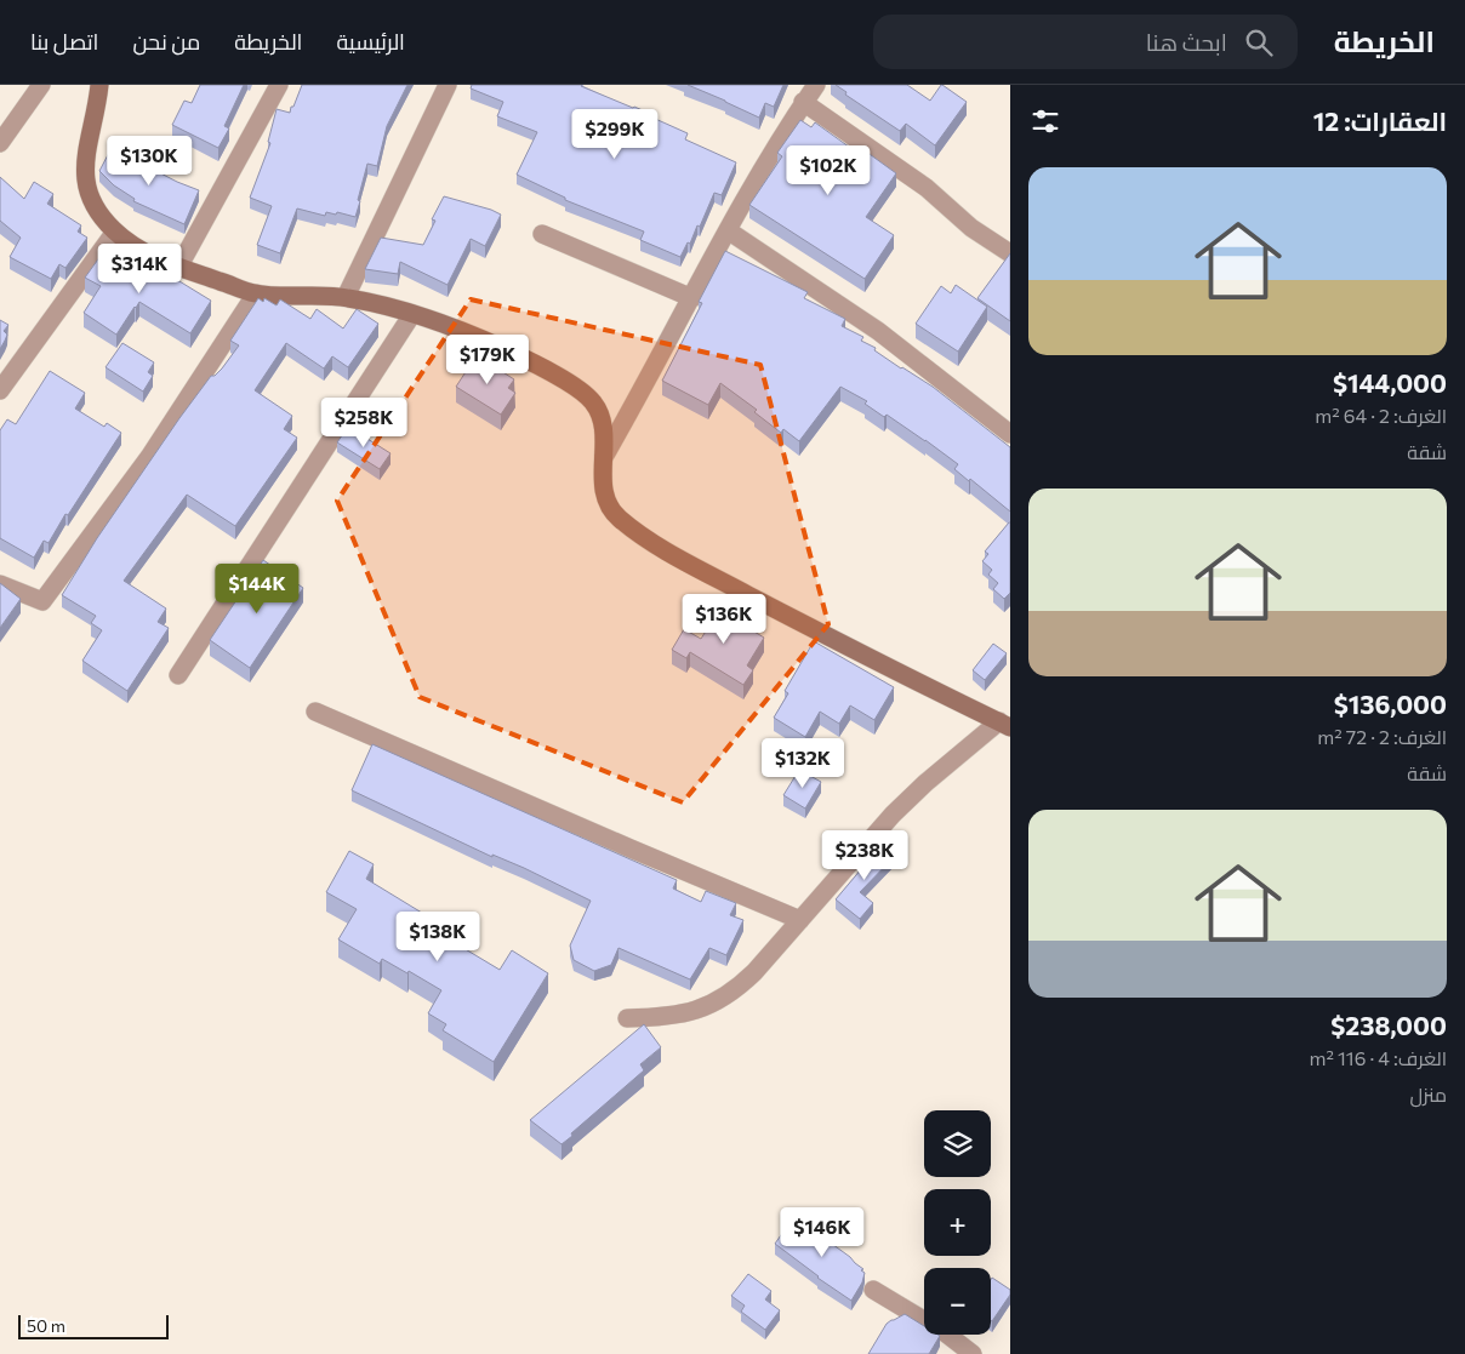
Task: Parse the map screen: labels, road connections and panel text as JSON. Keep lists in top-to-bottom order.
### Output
{
  "scale_bar": "50 m",
  "page": {
    "header": "الخريطة",
    "search": "ابحث هنا",
    "nav": [
      "الرئيسية",
      "الخريطة",
      "من نحن",
      "اتصل بنا"
    ],
    "heading": "العقارات: 12",
    "price": [
      "$299K",
      "$130K",
      "$102K",
      "$314K",
      "$179K",
      "$258K",
      "$144K",
      "$136K",
      "$132K",
      "$238K",
      "$138K",
      "$146K"
    ],
    "list": [
      {
        "name": "$144,000",
        "note": "الغرف: 2 · 64 m² · شقة"
      },
      {
        "name": "$136,000",
        "note": "الغرف: 2 · 72 m² · شقة"
      },
      {
        "name": "$238,000",
        "note": "الغرف: 4 · 116 m² · منزل"
      }
    ],
    "map_buttons": ["+", "−"],
    "scale": "50 m"
  }
}
